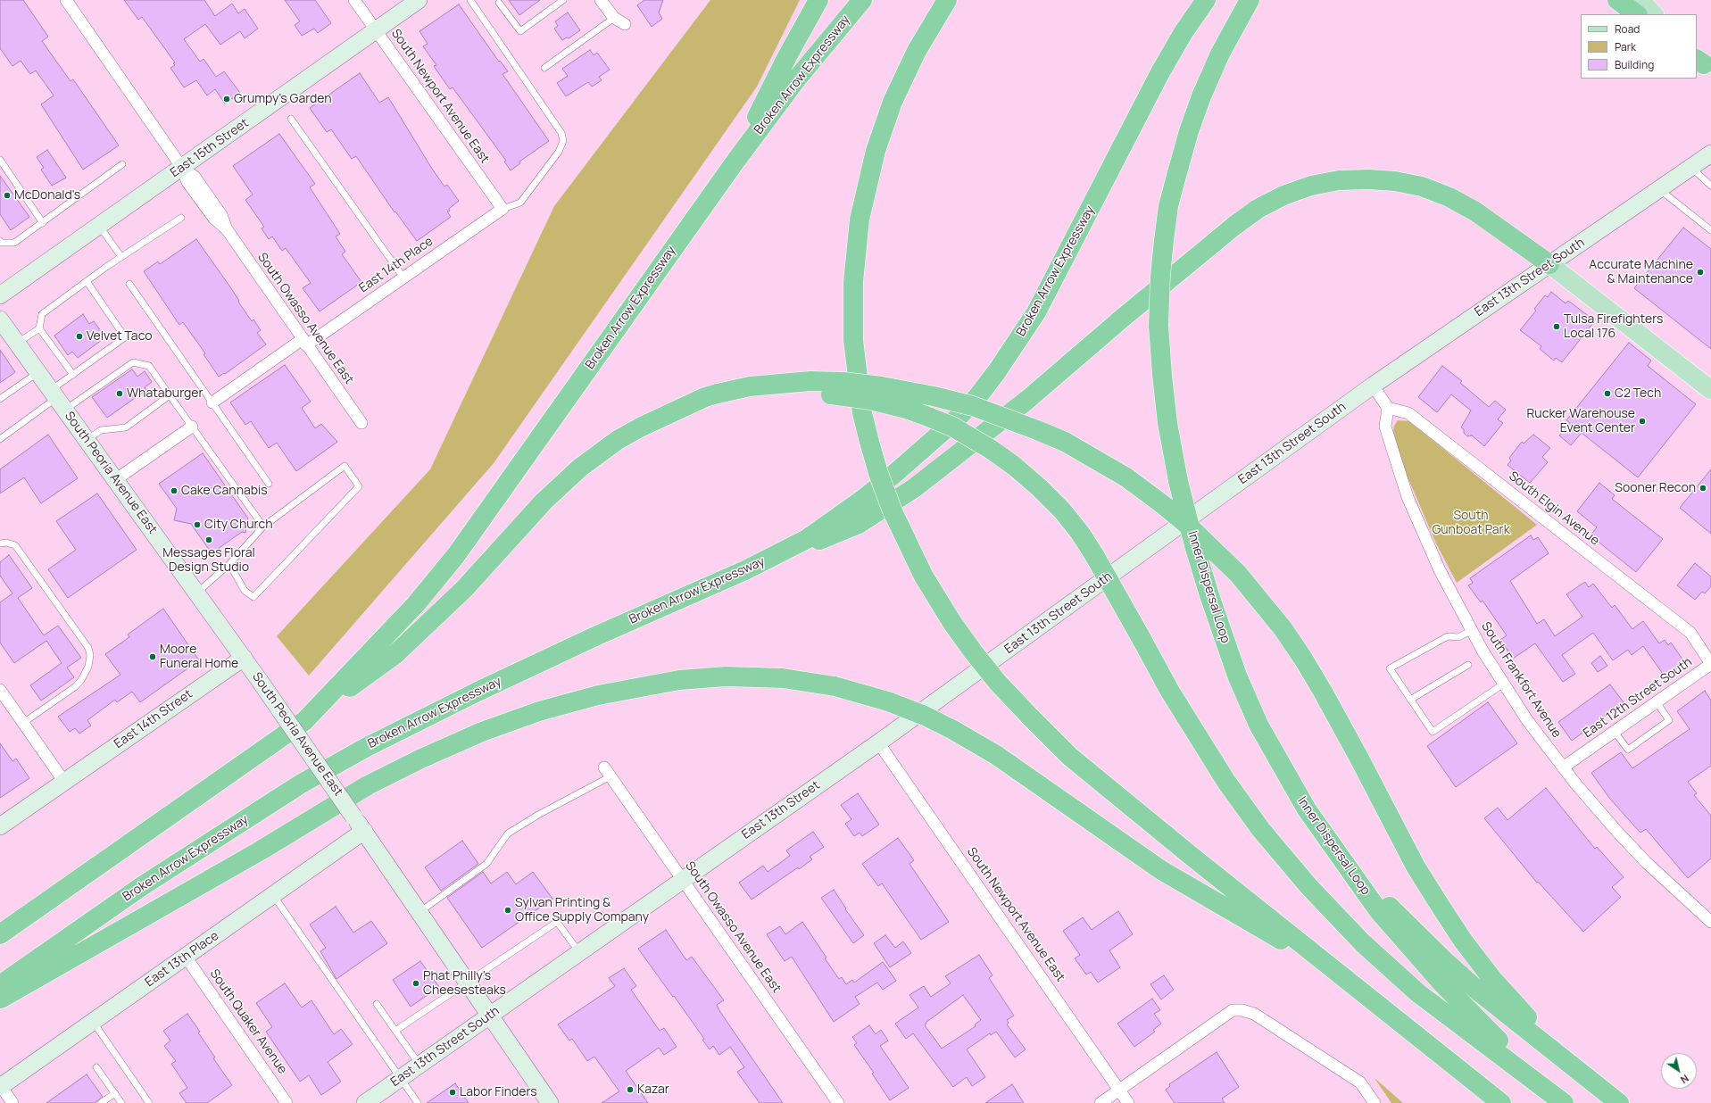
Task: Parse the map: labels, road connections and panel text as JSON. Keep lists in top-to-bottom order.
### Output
{
  "streets": {
    "highway": ["Broken Arrow Expressway", "Inner Dispersal Loop"],
    "street": [
      "South Newport Avenue East",
      "East 15th Street",
      "East 14th Place",
      "East 13th Street South",
      "South Owasso Avenue East",
      "South Peoria Avenue East",
      "South Elgin Avenue",
      "South Frankfort Avenue",
      "East 12th Street South",
      "East 14th Street",
      "East 13th Street",
      "East 13th Place",
      "South Quaker Avenue"
    ]
  },
  "crossings": [
    ["South Newport Avenue East", "East 15th Street"],
    ["South Newport Avenue East", "East 14th Place"],
    ["South Newport Avenue East", "East 13th Street South"],
    ["South Newport Avenue East", "East 13th Street"],
    ["East 15th Street", "South Owasso Avenue East"],
    ["East 14th Place", "South Owasso Avenue East"],
    ["East 13th Street South", "South Owasso Avenue East"],
    ["East 13th Street South", "South Peoria Avenue East"],
    ["East 13th Street South", "East 13th Street"],
    ["South Owasso Avenue East", "East 13th Street"],
    ["South Peoria Avenue East", "East 14th Street"],
    ["South Peoria Avenue East", "East 13th Place"],
    ["South Elgin Avenue", "South Frankfort Avenue"],
    ["South Elgin Avenue", "East 12th Street South"],
    ["South Frankfort Avenue", "East 12th Street South"],
    ["East 13th Place", "South Quaker Avenue"]
  ],
  "parks": ["South Gunboat Park"],
  "places": [
    "Grumpy's Garden",
    "McDonald's",
    "Accurate Machine & Maintenance",
    "Tulsa Firefighters Local 176",
    "Velvet Taco",
    "Whataburger",
    "C2 Tech",
    "Rucker Warehouse Event Center",
    "Sooner Recon",
    "Cake Cannabis",
    "City Church",
    "Messages Floral Design Studio",
    "Moore Funeral Home",
    "Sylvan Printing & Office Supply Company",
    "Phat Philly's Cheesesteaks",
    "Kazar",
    "Labor Finders"
  ],
  "legend": ["Road", "Park", "Building"],
  "north": "bottom right"
}
